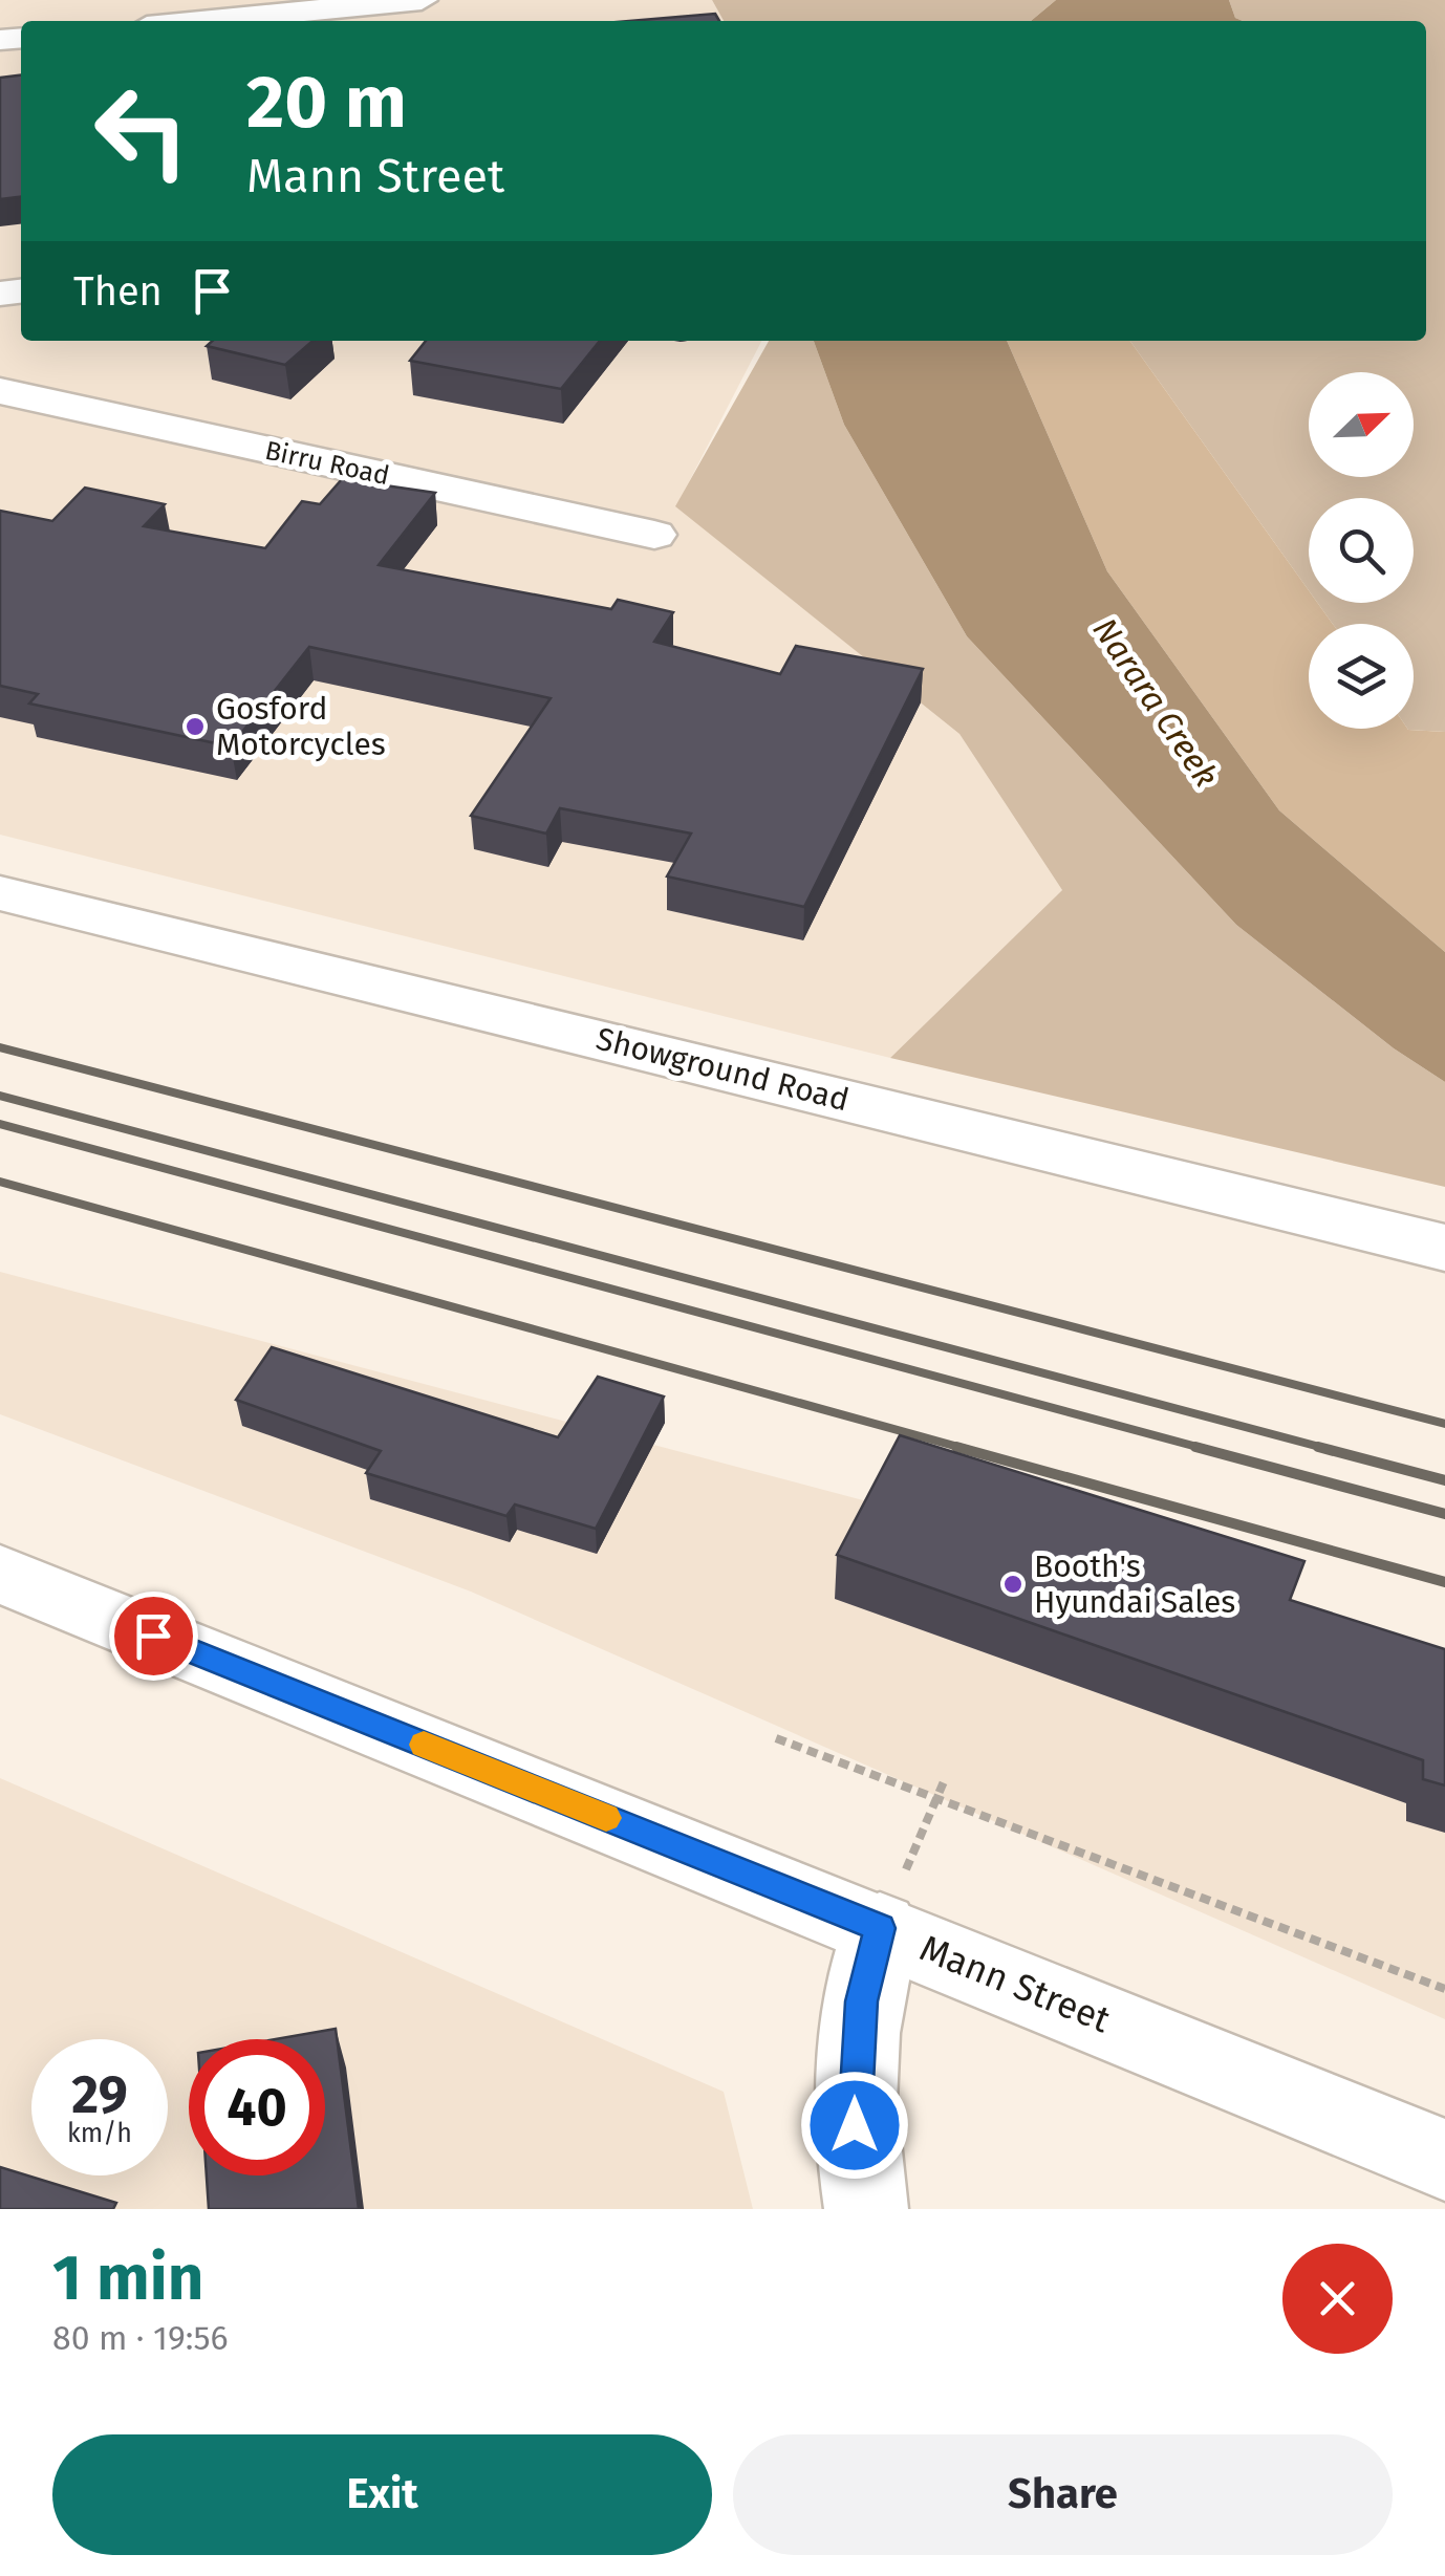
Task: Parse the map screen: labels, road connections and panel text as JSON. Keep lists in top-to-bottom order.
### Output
{
  "streets": {
    "street": ["Birru Road", "Showground Road", "Mann Street"]
  },
  "water": ["Narara Creek"],
  "places": ["Gosford Motorcycles", "Booth's Hyundai Sales"],
  "north": "top right",
  "page": {
    "turn": ["20 m", "Mann Street"],
    "then": "Then",
    "speed": "29 km/h",
    "limit": "40",
    "heading": ["1 min", "80 m · 19:56"],
    "buttons": ["Exit", "Share"]
  }
}
